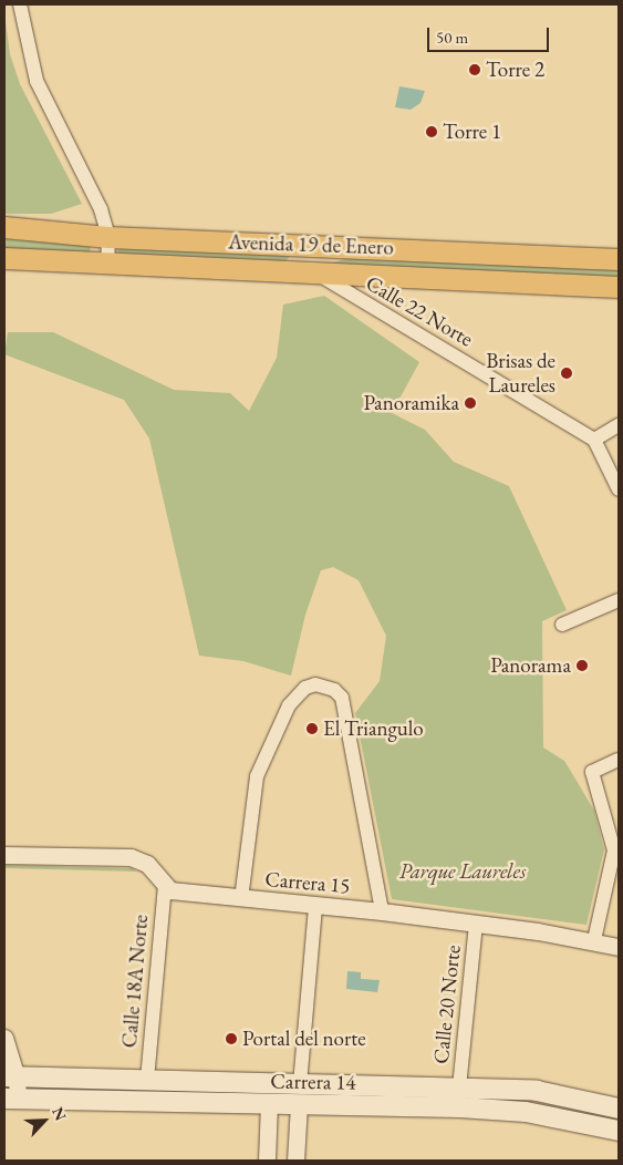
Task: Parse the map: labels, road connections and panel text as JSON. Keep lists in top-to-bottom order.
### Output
{
  "streets": {
    "main road": ["Avenida 19 de Enero", "Carrera 14"],
    "street": [
      "Calle 22 Norte",
      "Carrera 15",
      "Calle 18A Norte",
      "Calle 20 Norte"
    ]
  },
  "crossings": [
    ["Avenida 19 de Enero", "Calle 22 Norte"],
    ["Carrera 15", "Calle 18A Norte"],
    ["Carrera 15", "Calle 20 Norte"],
    ["Calle 18A Norte", "Carrera 14"],
    ["Calle 20 Norte", "Carrera 14"]
  ],
  "parks": ["Parque Laureles"],
  "places": [
    "Torre 2",
    "Torre 1",
    "Brisas de Laureles",
    "Panoramika",
    "Panorama",
    "El Triangulo",
    "Portal del norte"
  ],
  "scale_bar": "50 m",
  "north": "top right"
}
